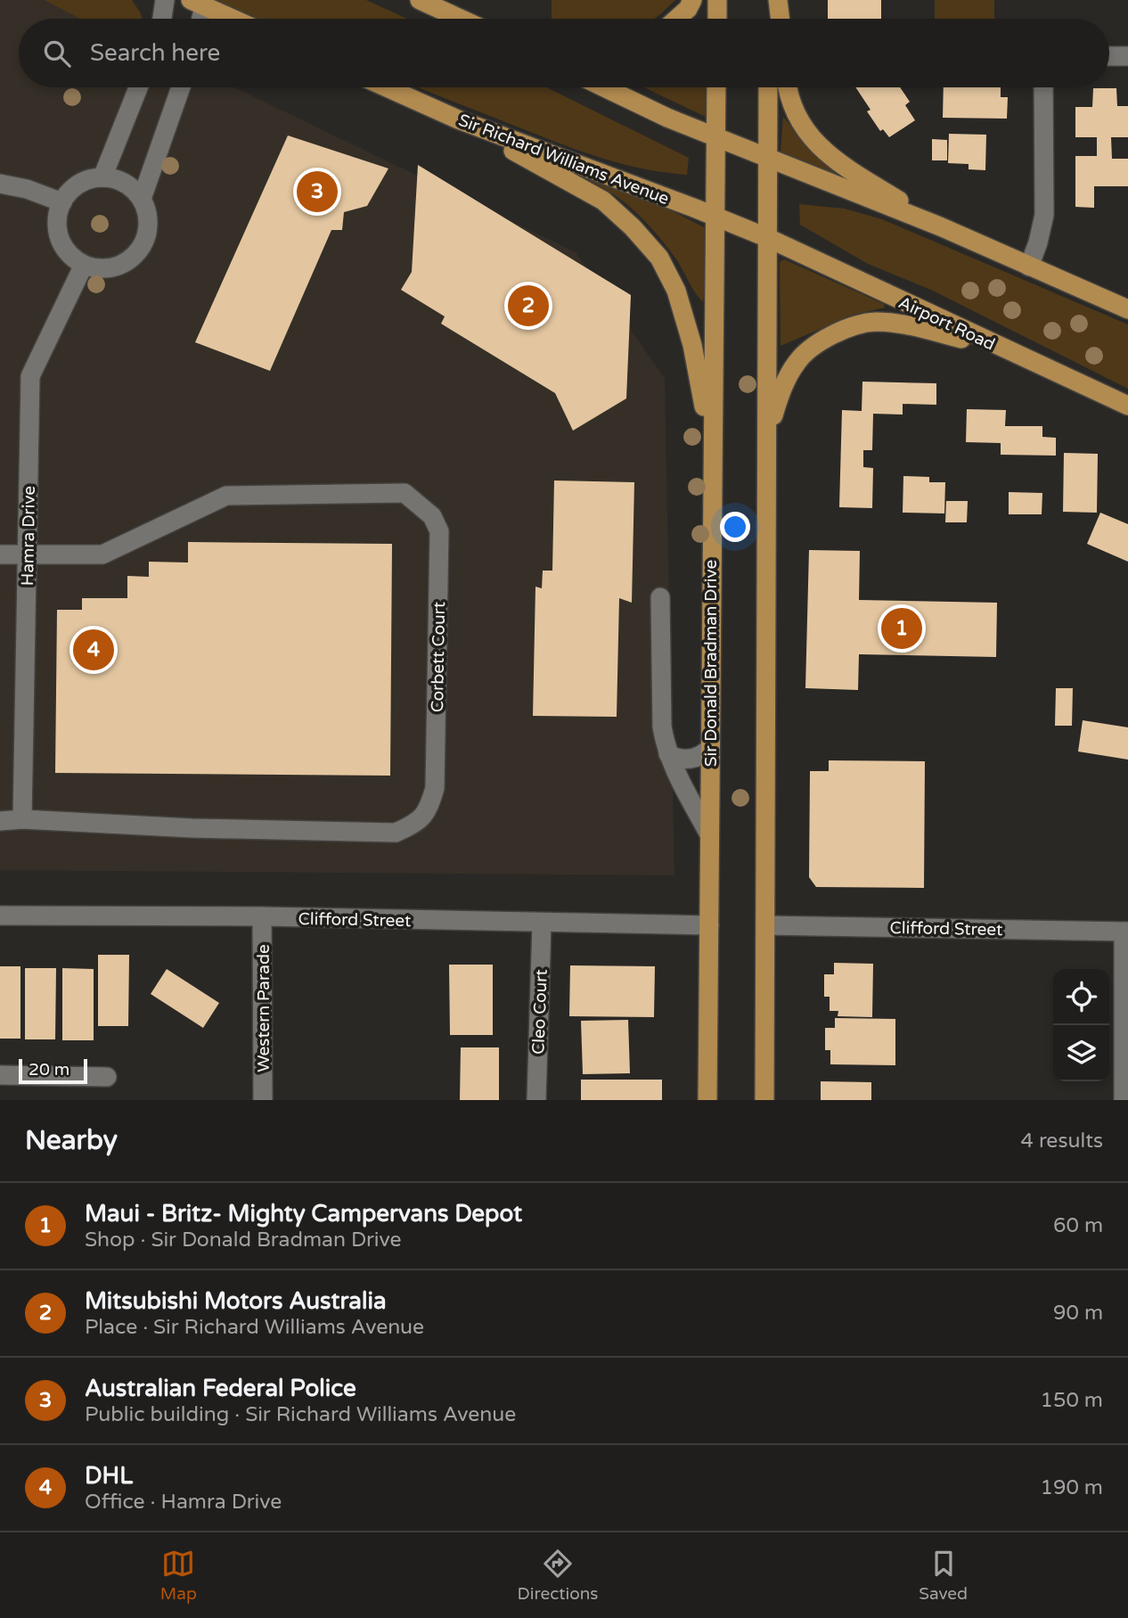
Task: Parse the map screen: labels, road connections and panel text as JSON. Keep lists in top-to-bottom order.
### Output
{
  "streets": {
    "main road": ["Sir Richard Williams Avenue", "Airport Road", "Sir Donald Bradman Drive"],
    "street": [
      "Hamra Drive",
      "Corbett Court",
      "Clifford Street",
      "Western Parade",
      "Cleo Court"
    ]
  },
  "crossings": [
    ["Sir Richard Williams Avenue", "Airport Road"],
    ["Sir Richard Williams Avenue", "Sir Donald Bradman Drive"],
    ["Hamra Drive", "Corbett Court"],
    ["Sir Donald Bradman Drive", "Clifford Street"],
    ["Clifford Street", "Western Parade"],
    ["Clifford Street", "Cleo Court"]
  ],
  "scale_bar": "20 m",
  "page": {
    "search": "Search here",
    "pins": [
      "3",
      "2",
      "1",
      "4"
    ],
    "scale": "20 m",
    "heading": ["Nearby", "4 results"],
    "list": [
      {
        "mark": "1",
        "name": "Maui - Britz- Mighty Campervans Depot",
        "note": "Shop · Sir Donald Bradman Drive",
        "value": "60 m"
      },
      {
        "mark": "2",
        "name": "Mitsubishi Motors Australia",
        "note": "Place · Sir Richard Williams Avenue",
        "value": "90 m"
      },
      {
        "mark": "3",
        "name": "Australian Federal Police",
        "note": "Public building · Sir Richard Williams Avenue",
        "value": "150 m"
      },
      {
        "mark": "4",
        "name": "DHL",
        "note": "Office · Hamra Drive",
        "value": "190 m"
      }
    ],
    "nav": ["Map", "Directions", "Saved"]
  }
}
